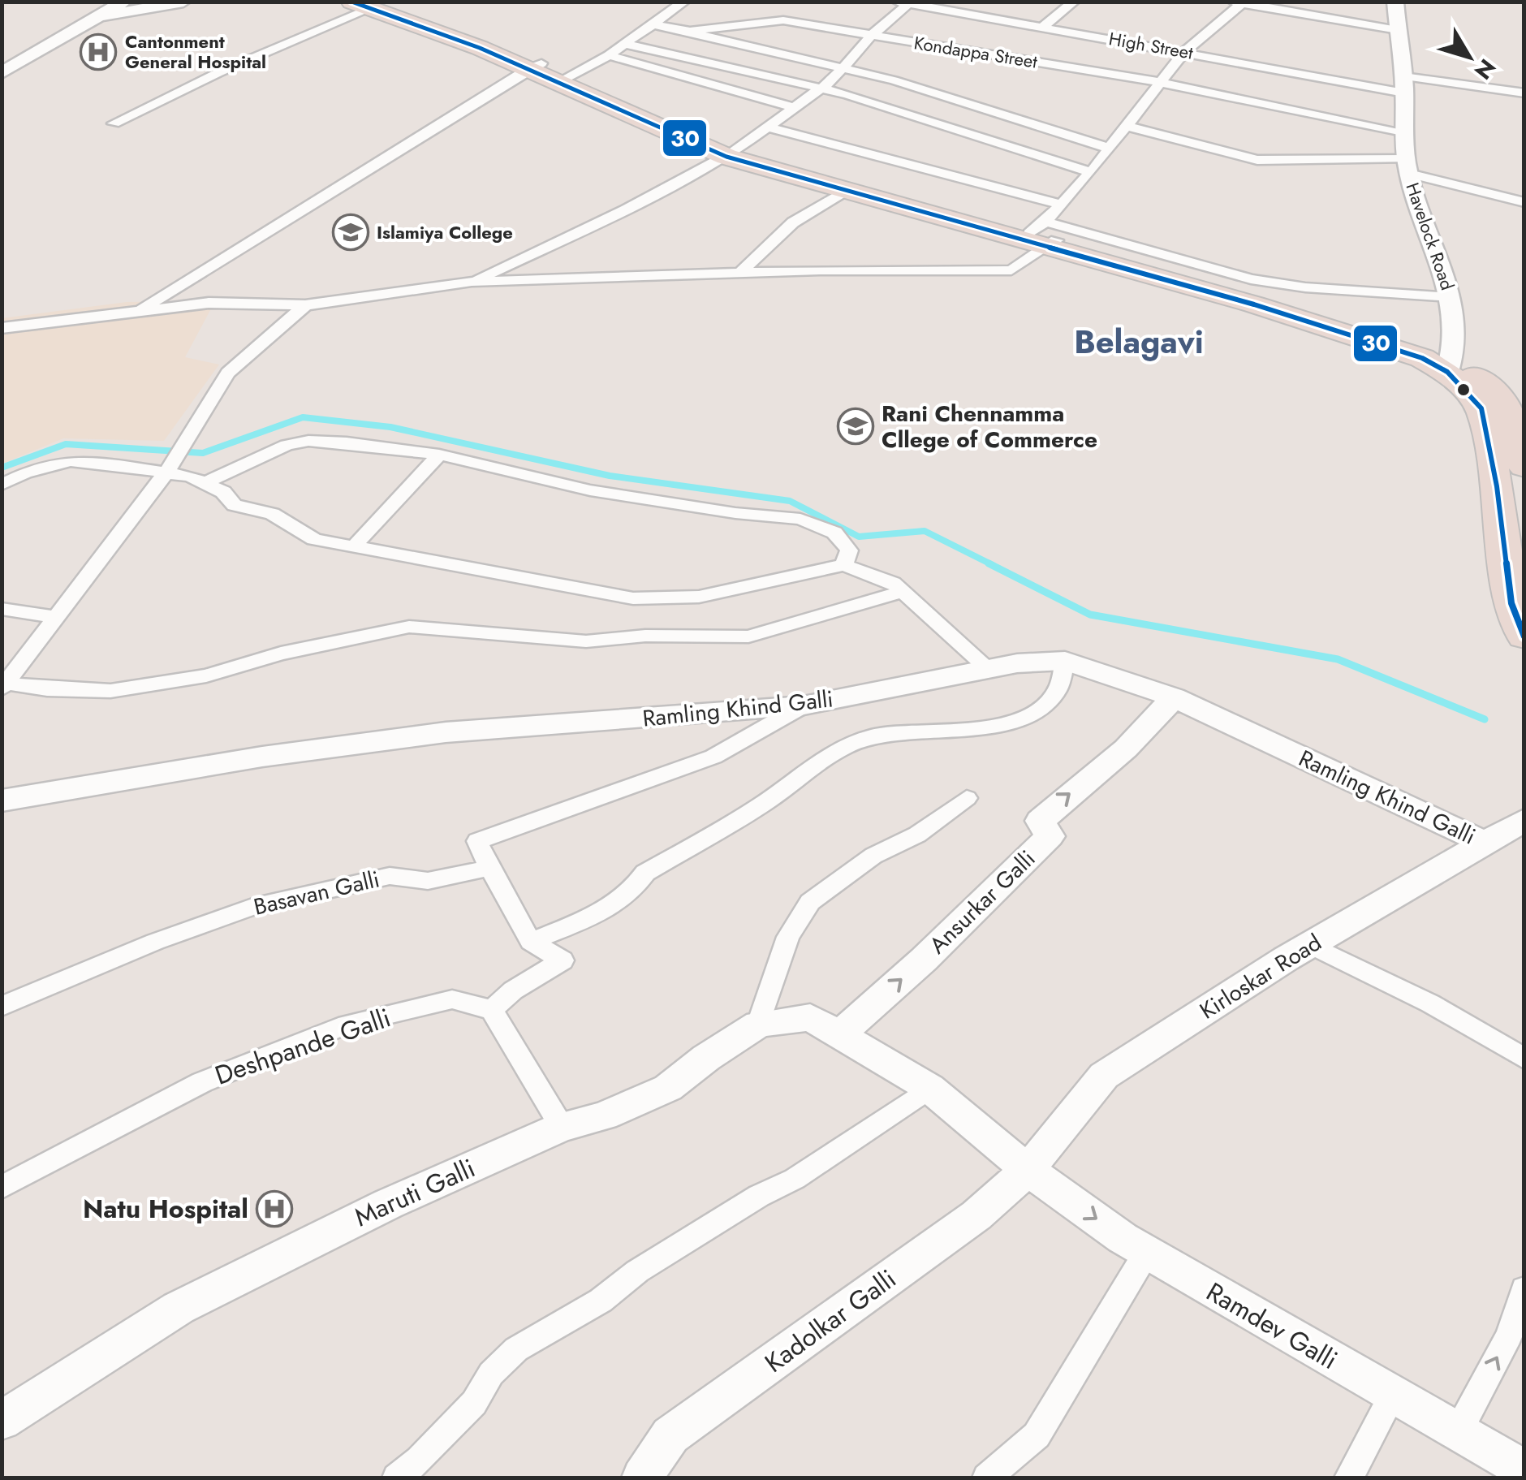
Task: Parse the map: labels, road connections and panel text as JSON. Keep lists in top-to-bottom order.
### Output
{
  "streets": {
    "street": [
      "High Street",
      "Kondappa Street",
      "Havelock Road",
      "Ramling Khind Galli",
      "Basavan Galli",
      "Ansurkar Galli",
      "Kirloskar Road",
      "Deshpande Galli",
      "Maruti Galli",
      "Kadolkar Galli",
      "Ramdev Galli"
    ]
  },
  "crossings": [
    ["High Street", "Havelock Road"],
    ["Kondappa Street", "Havelock Road"],
    ["Ramling Khind Galli", "Ansurkar Galli"],
    ["Ramling Khind Galli", "Kirloskar Road"],
    ["Ansurkar Galli", "Maruti Galli"],
    ["Kirloskar Road", "Kadolkar Galli"],
    ["Kirloskar Road", "Ramdev Galli"],
    ["Maruti Galli", "Ramdev Galli"],
    ["Kadolkar Galli", "Ramdev Galli"]
  ],
  "districts": ["Belagavi"],
  "places": {
    "hospital": ["Cantonment General Hospital", "Natu Hospital"],
    "school or university": ["Islamiya College", "Rani Chennamma Cllege of Commerce"]
  },
  "lines": ["transit line 30"],
  "north": "bottom right"
}
